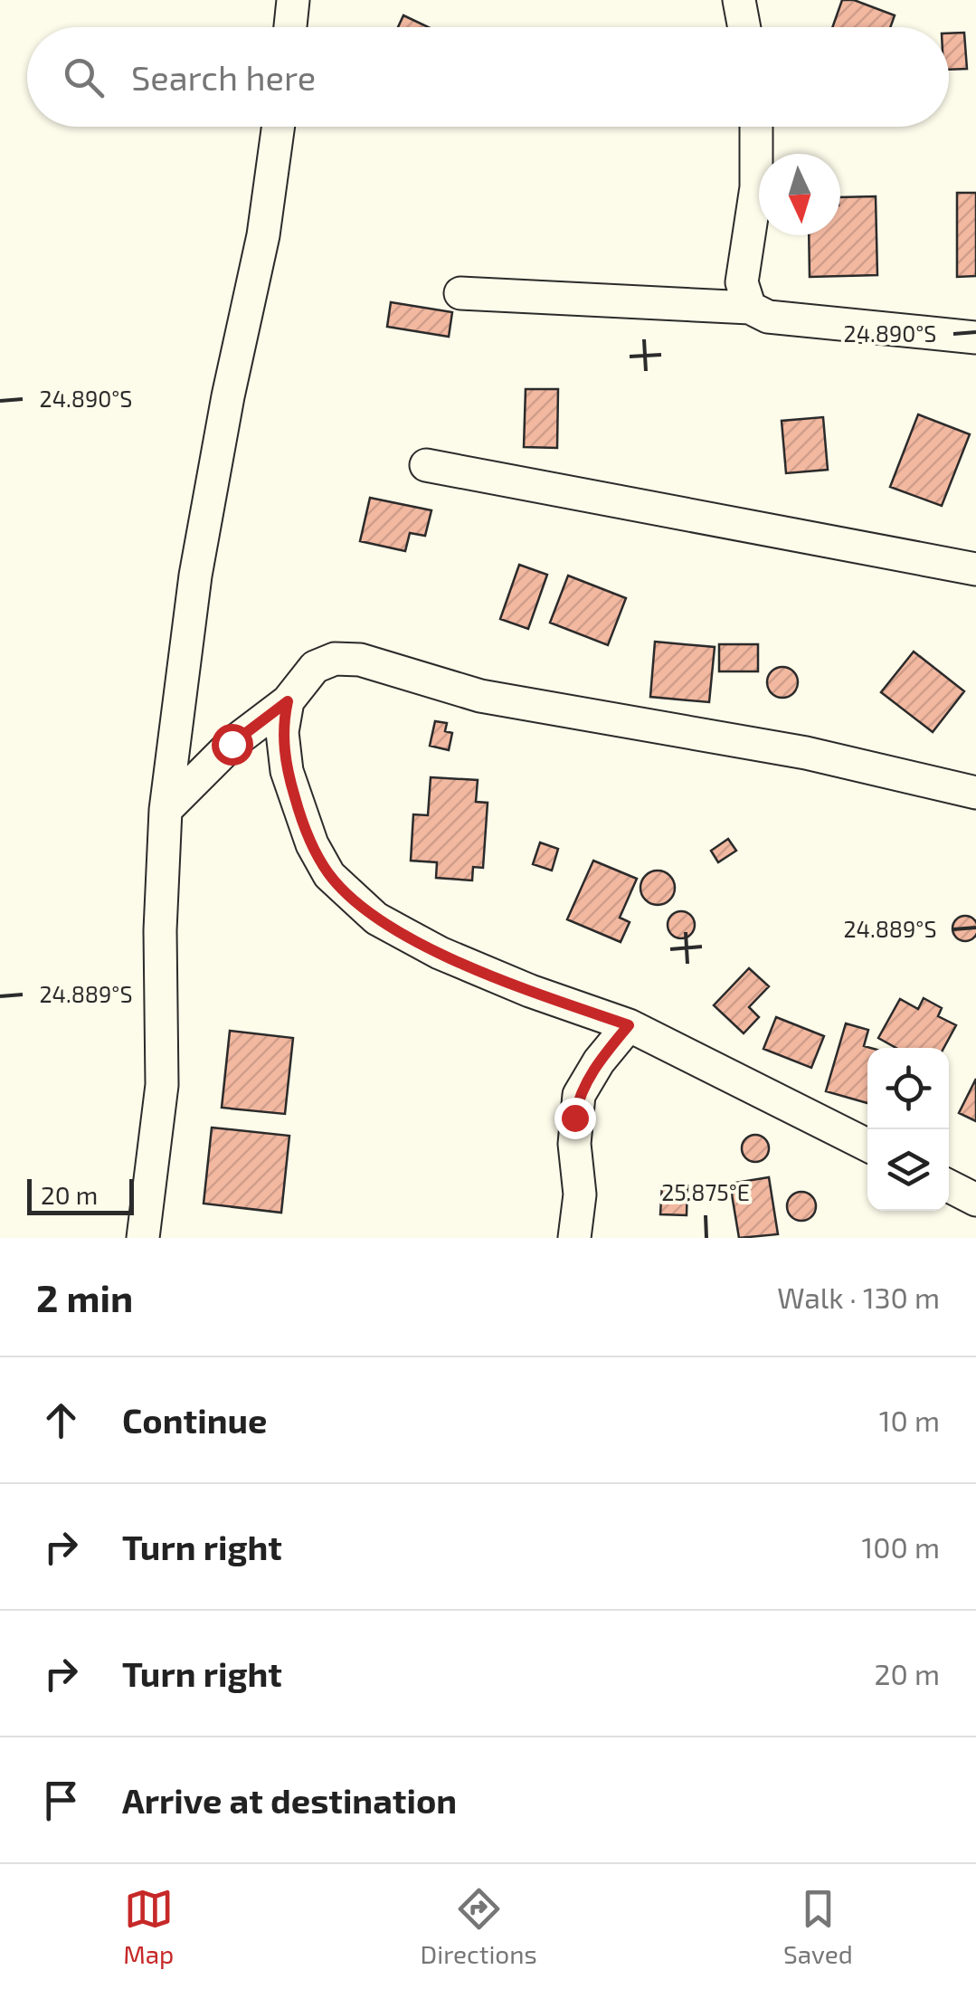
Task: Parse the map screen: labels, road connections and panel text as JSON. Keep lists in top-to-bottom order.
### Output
{
  "scale_bar": "20 m",
  "north": "bottom",
  "page": {
    "search": "Search here",
    "scale": "20 m",
    "heading": ["2 min", "Walk · 130 m"],
    "list": [
      ["Continue", "10 m"],
      ["Turn right", "100 m"],
      ["Turn right", "20 m"],
      "Arrive at destination"
    ],
    "nav": ["Map", "Directions", "Saved"]
  },
  "coordinates": ["24.890°S", "24.889°S", "25.875°E"]
}
